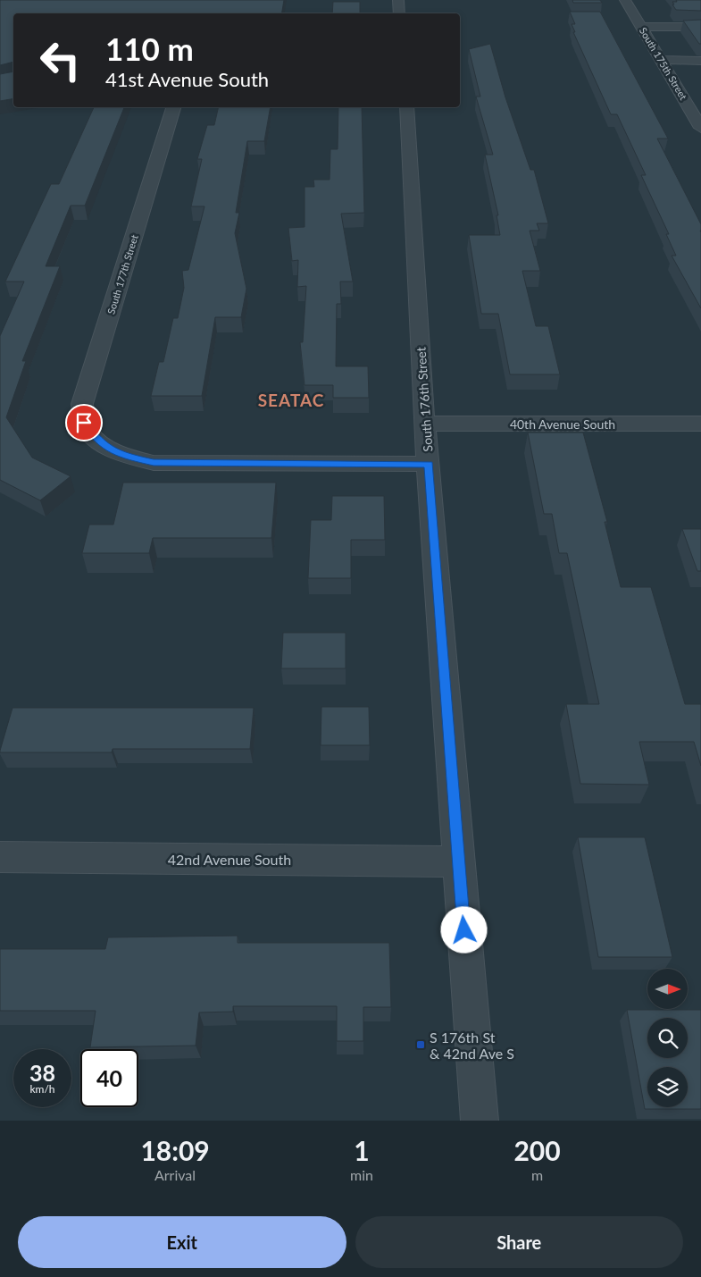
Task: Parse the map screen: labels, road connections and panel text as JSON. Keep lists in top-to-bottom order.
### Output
{
  "streets": {
    "street": [
      "South 175th Street",
      "South 177th Street",
      "South 176th Street",
      "40th Avenue South",
      "42nd Avenue South"
    ]
  },
  "crossings": [
    ["South 177th Street", "South 176th Street"],
    ["South 176th Street", "40th Avenue South"],
    ["South 176th Street", "42nd Avenue South"]
  ],
  "districts": ["SEATAC"],
  "places": {
    "transit": ["S 176th St & 42nd Ave S"]
  },
  "north": "right",
  "page": {
    "turn": ["110 m", "41st Avenue South"],
    "speed": "38 km/h",
    "limit": "40",
    "eta": [
      "18:09",
      "Arrival",
      "1",
      "min",
      "200",
      "m"
    ],
    "buttons": ["Exit", "Share"]
  }
}
